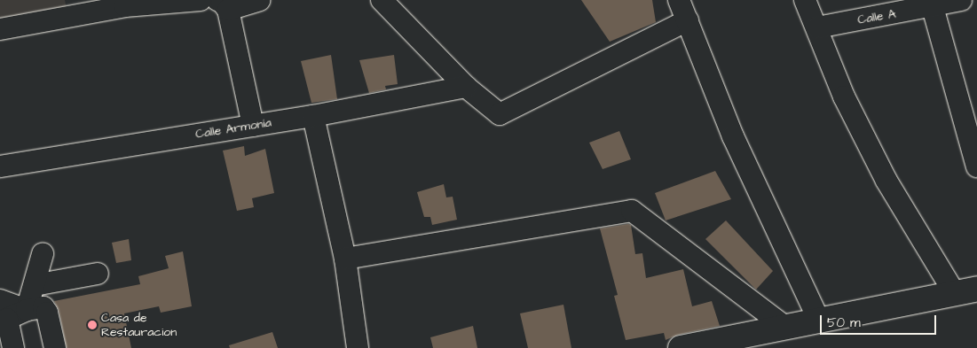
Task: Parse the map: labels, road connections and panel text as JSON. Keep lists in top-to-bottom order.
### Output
{
  "streets": {
    "street": ["Calle A", "Calle Armonía"]
  },
  "places": ["Casa de Restauracion"],
  "scale_bar": "50 m"
}
